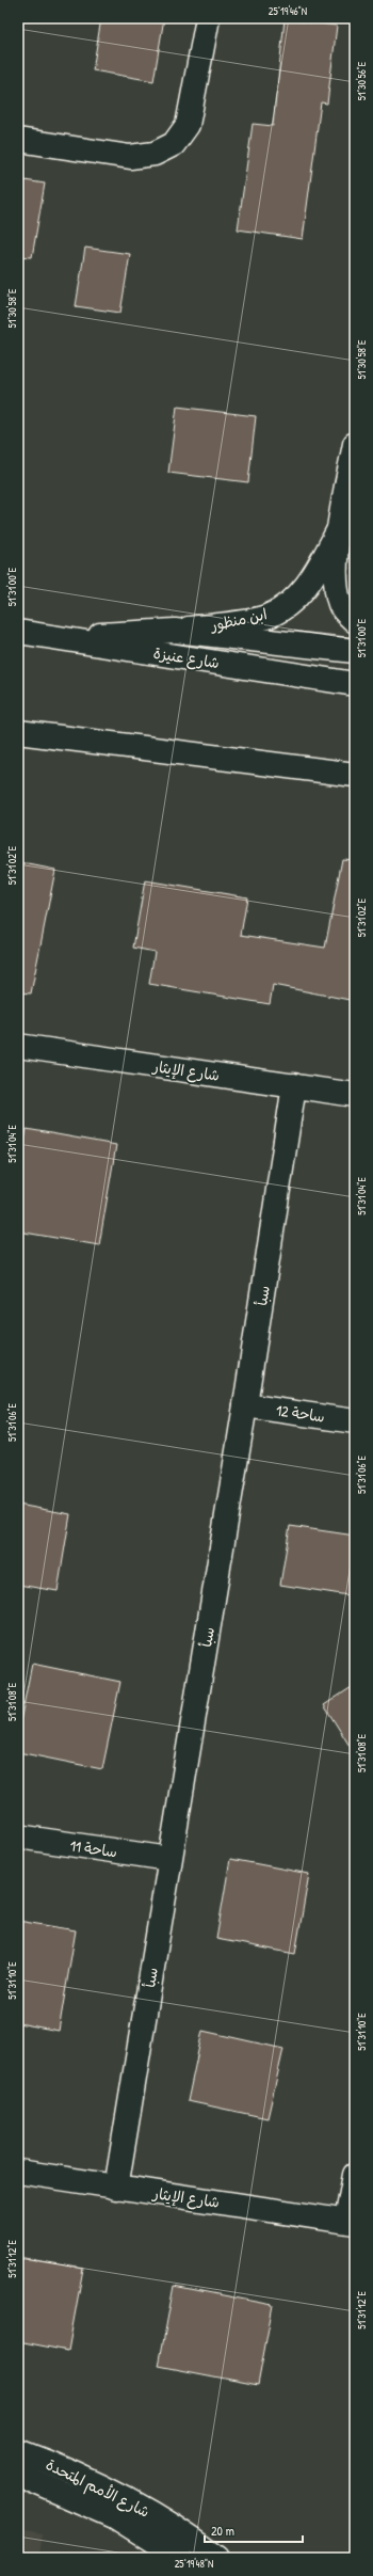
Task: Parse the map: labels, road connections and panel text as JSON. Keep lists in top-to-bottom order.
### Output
{
  "streets": {
    "main road": [
      "ابن منظور",
      "شارع عنيزة",
      "شارع الإيثار",
      "سبأ",
      "ساحة 12",
      "ساحة 11",
      "شارع الأمم المتحدة"
    ]
  },
  "crossings": [
    ["شارع الإيثار", "سبأ"],
    ["سبأ", "ساحة 12"],
    ["سبأ", "ساحة 11"]
  ],
  "scale_bar": "20 m",
  "coordinates": [
    "25°19'46\"N",
    "51°30'56\"E",
    "51°30'58\"E",
    "51°31'00\"E",
    "51°31'02\"E",
    "51°31'04\"E",
    "51°31'06\"E",
    "51°31'08\"E",
    "51°31'10\"E",
    "51°31'12\"E",
    "25°19'48\"N"
  ]
}
